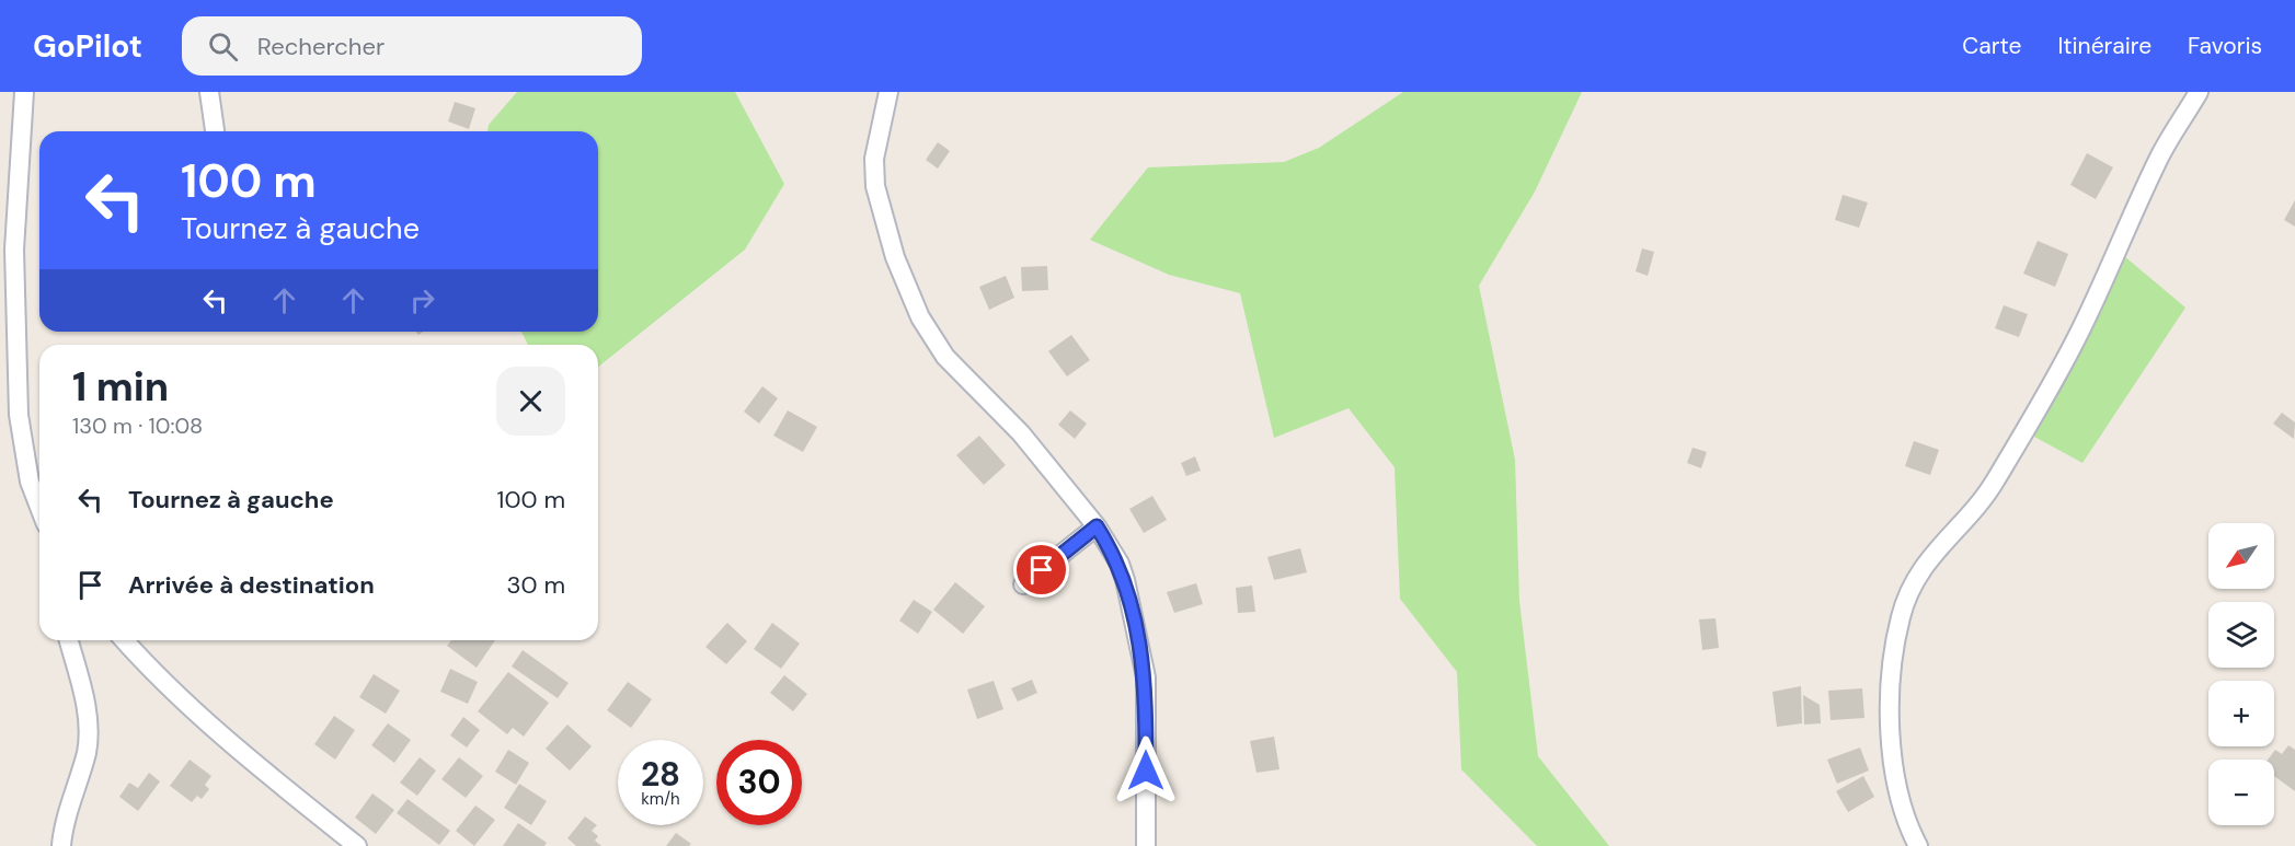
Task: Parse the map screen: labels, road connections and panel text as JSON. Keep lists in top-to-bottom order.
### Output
{
  "north": "bottom left",
  "page": {
    "header": "GoPilot",
    "search": "Rechercher",
    "nav": ["Carte", "Itinéraire", "Favoris"],
    "turn": ["100 m", "Tournez à gauche"],
    "heading": ["1 min", "130 m · 10:08"],
    "list": [
      {
        "name": "Tournez à gauche",
        "value": "100 m"
      },
      {
        "name": "Arrivée à destination",
        "value": "30 m"
      }
    ],
    "map_buttons": ["+", "−"],
    "speed": "28 km/h",
    "limit": "30"
  }
}
